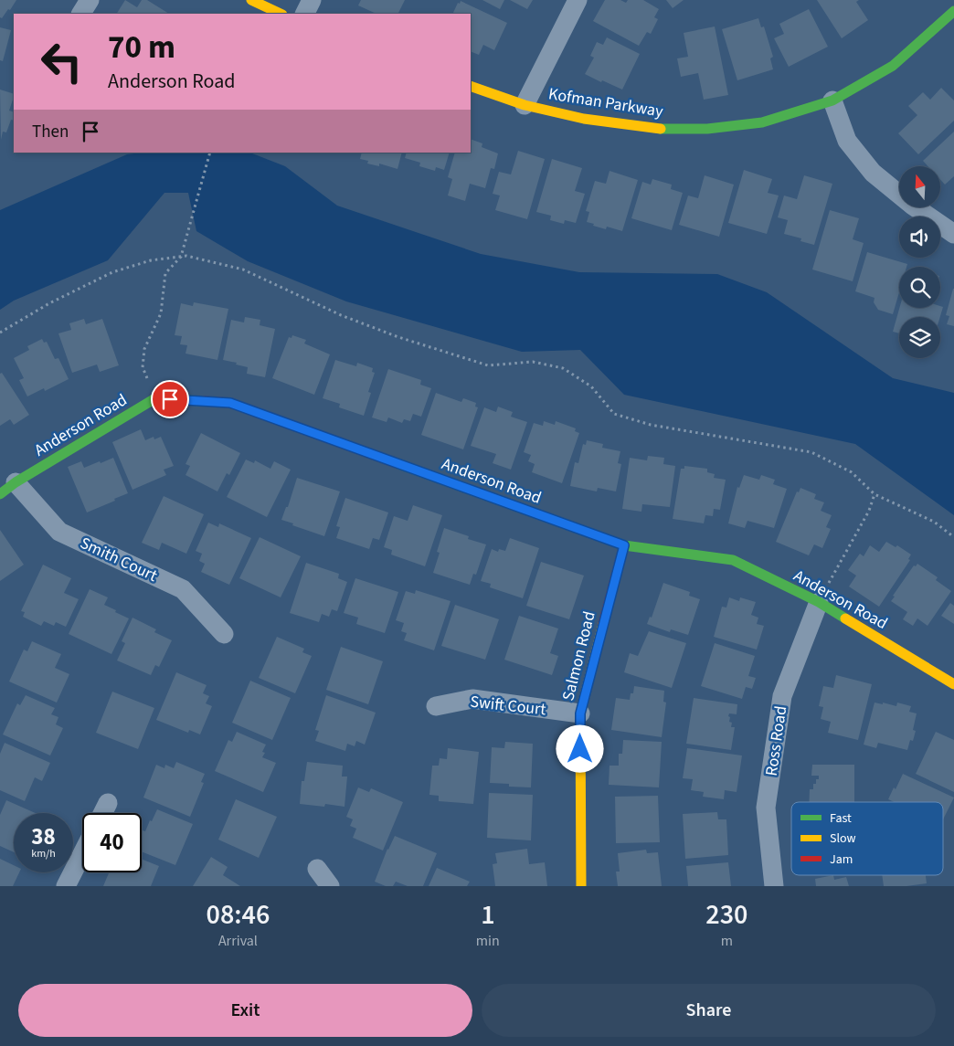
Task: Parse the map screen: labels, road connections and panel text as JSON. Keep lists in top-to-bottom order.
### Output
{
  "streets": {
    "street": [
      "Kofman Parkway",
      "Anderson Road",
      "Smith Court",
      "Salmon Road",
      "Swift Court",
      "Ross Road"
    ]
  },
  "crossings": [
    ["Anderson Road", "Smith Court"],
    ["Anderson Road", "Salmon Road"],
    ["Anderson Road", "Ross Road"],
    ["Salmon Road", "Swift Court"]
  ],
  "legend": ["Fast", "Slow", "Jam"],
  "north": "top",
  "page": {
    "turn": ["70 m", "Anderson Road"],
    "then": "Then",
    "speed": "38 km/h",
    "limit": "40",
    "eta": [
      "08:46",
      "Arrival",
      "1",
      "min",
      "230",
      "m"
    ],
    "buttons": ["Exit", "Share"]
  }
}
